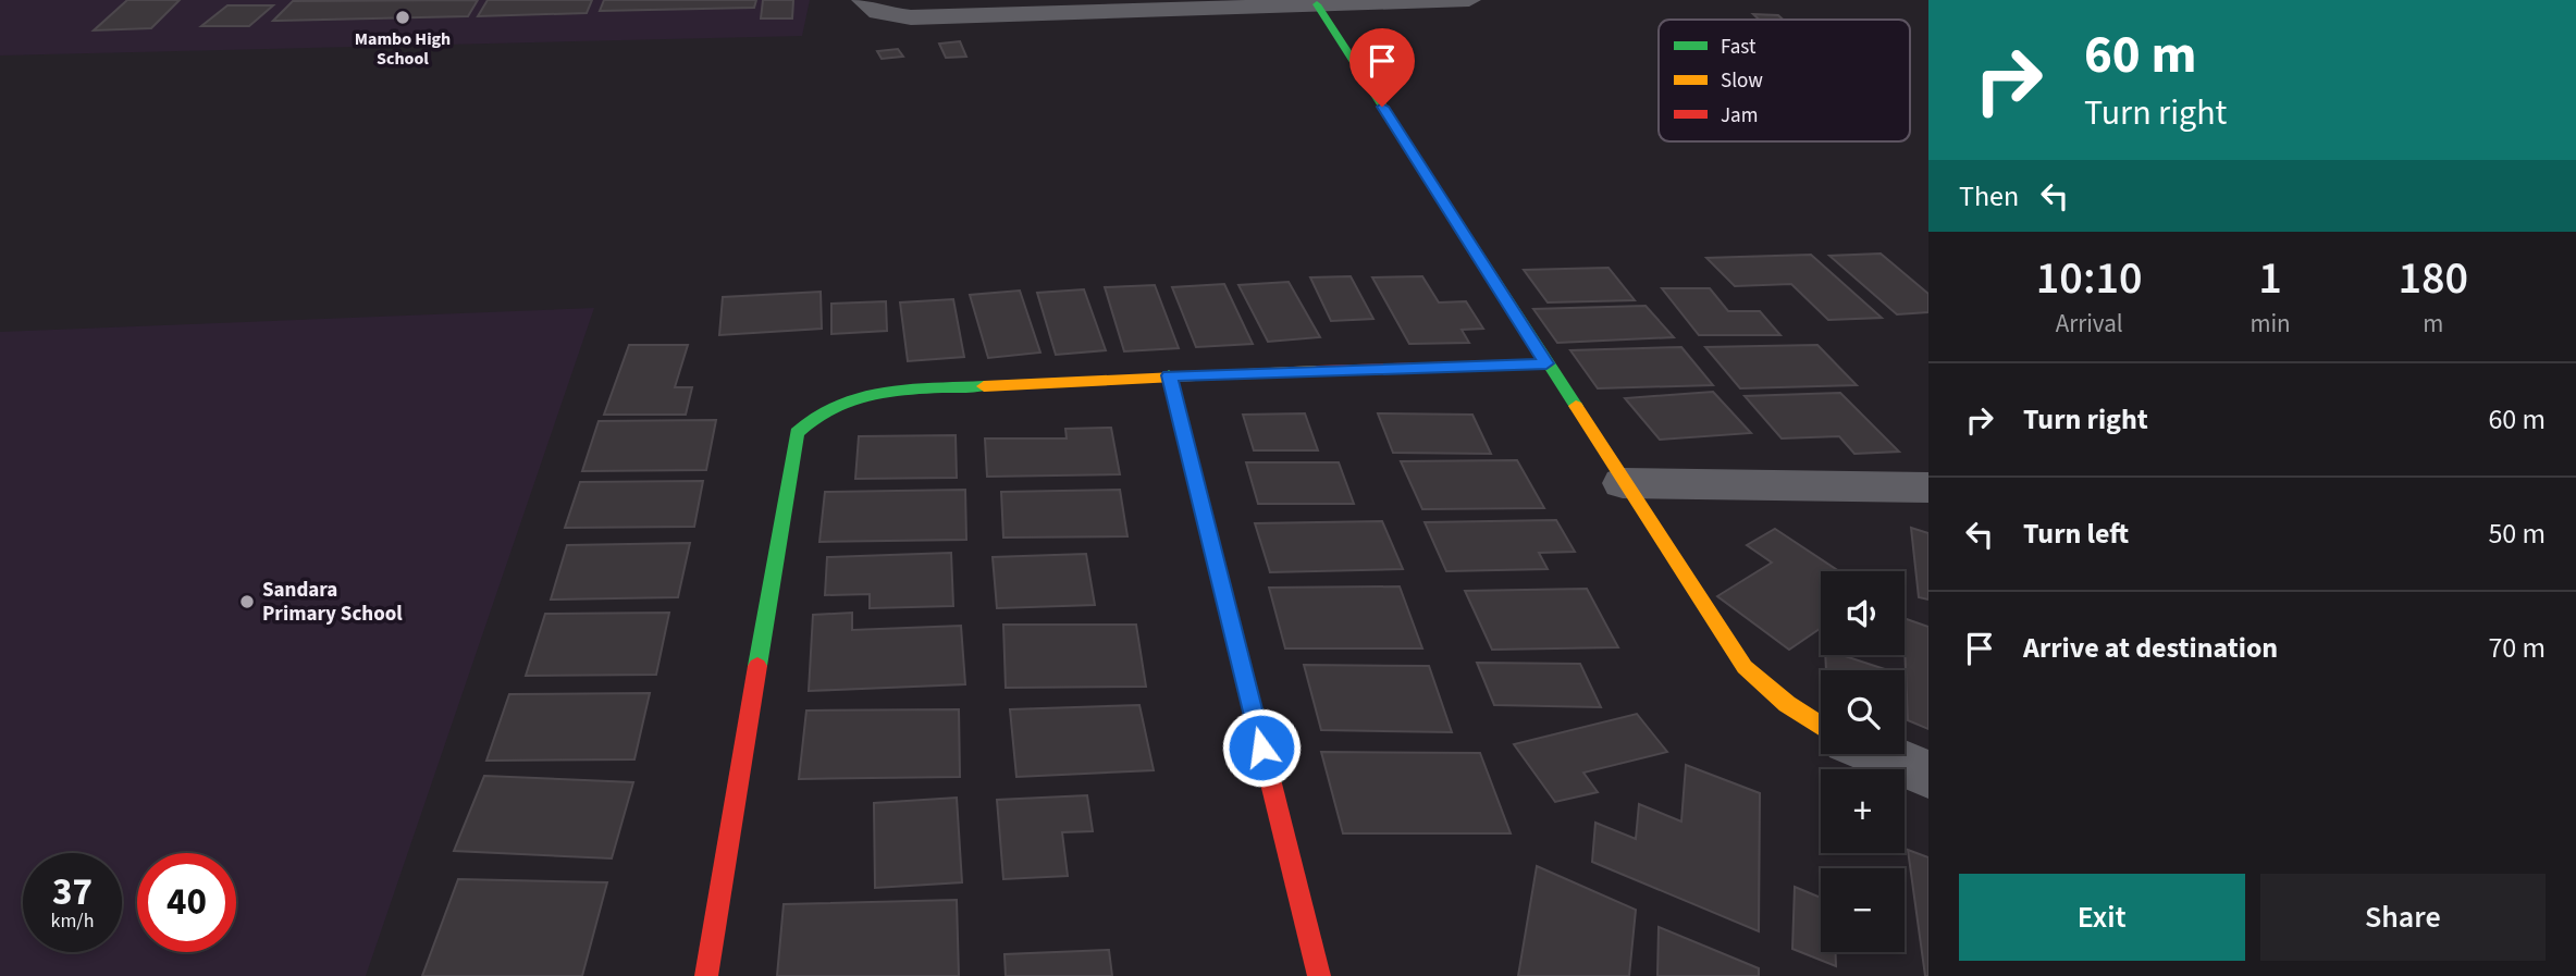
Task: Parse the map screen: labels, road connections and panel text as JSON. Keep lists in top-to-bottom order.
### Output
{
  "places": ["Mambo High School", "Sandara Primary School"],
  "legend": ["Fast", "Slow", "Jam"],
  "page": {
    "turn": ["60 m", "Turn right"],
    "then": "Then",
    "eta": [
      "10:10",
      "Arrival",
      "1",
      "min",
      "180",
      "m"
    ],
    "list": [
      {
        "name": "Turn right",
        "value": "60 m"
      },
      {
        "name": "Turn left",
        "value": "50 m"
      },
      {
        "name": "Arrive at destination",
        "value": "70 m"
      }
    ],
    "map_buttons": ["+", "−"],
    "speed": "37 km/h",
    "limit": "40",
    "buttons": ["Exit", "Share"]
  }
}
